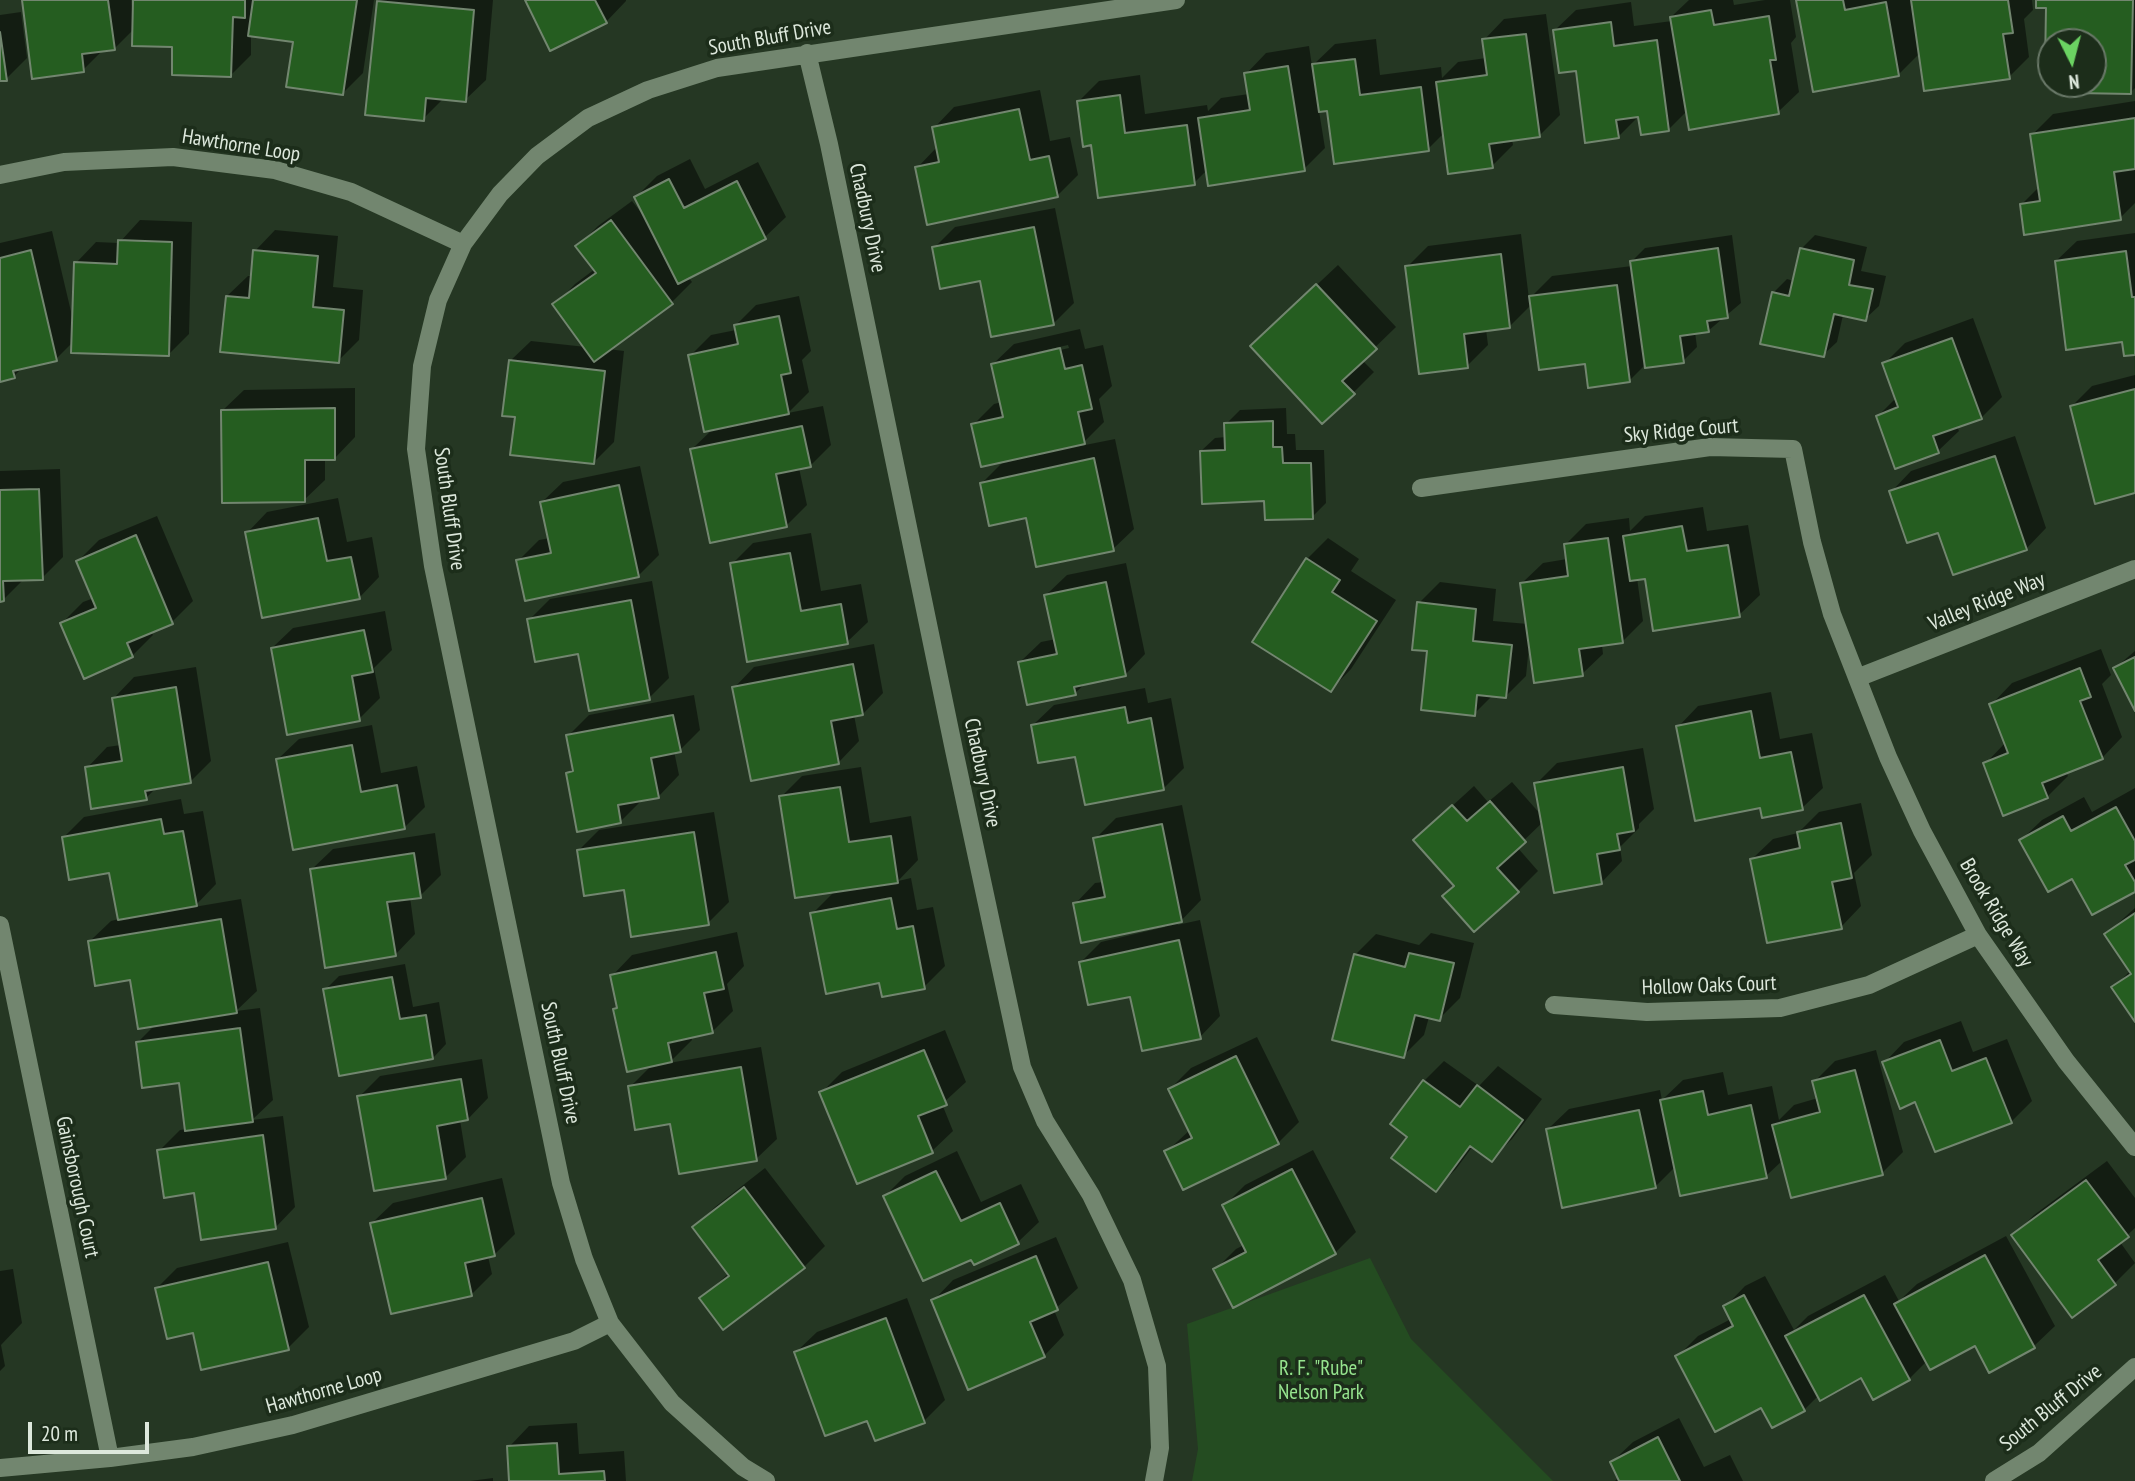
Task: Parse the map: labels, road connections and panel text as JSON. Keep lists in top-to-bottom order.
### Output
{
  "streets": {
    "street": [
      "South Bluff Drive",
      "Hawthorne Loop",
      "Chadbury Drive",
      "Sky Ridge Court",
      "Valley Ridge Way",
      "Brook Ridge Way",
      "Hollow Oaks Court",
      "Gainsborough Court"
    ]
  },
  "crossings": [
    ["South Bluff Drive", "Hawthorne Loop"],
    ["South Bluff Drive", "Chadbury Drive"],
    ["Hawthorne Loop", "Gainsborough Court"],
    ["Sky Ridge Court", "Valley Ridge Way"],
    ["Sky Ridge Court", "Brook Ridge Way"],
    ["Valley Ridge Way", "Brook Ridge Way"],
    ["Brook Ridge Way", "Hollow Oaks Court"]
  ],
  "parks": ["R. F. \"Rube\" Nelson Park"],
  "scale_bar": "20 m",
  "north": "bottom"
}
